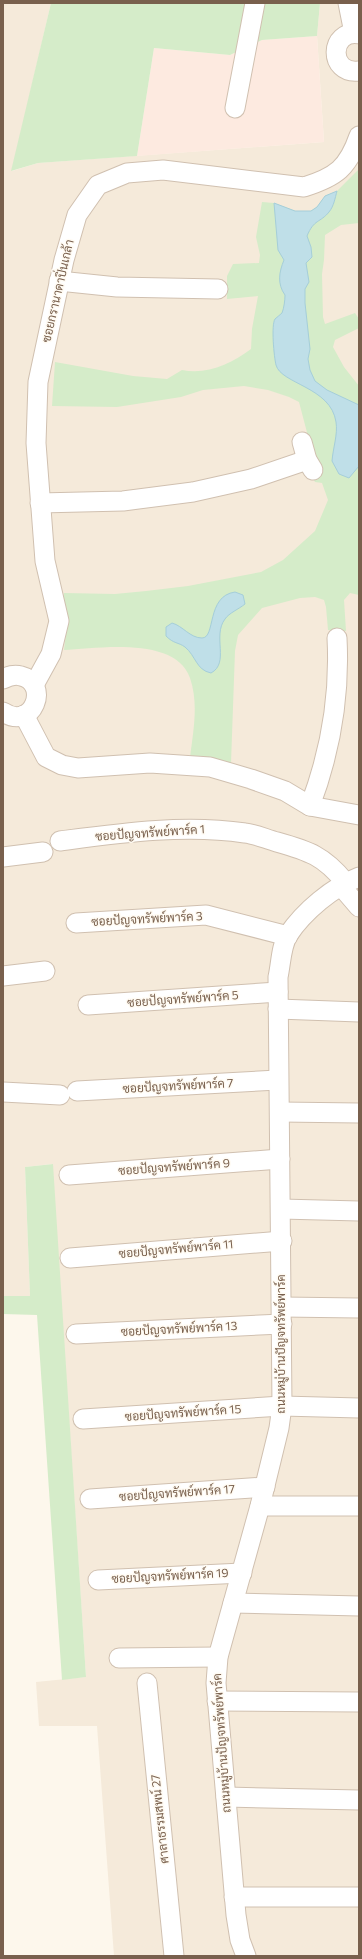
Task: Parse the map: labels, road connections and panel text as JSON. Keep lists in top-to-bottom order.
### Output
{
  "streets": {
    "street": [
      "ซอยกรานาดาปิ่นเกล้า",
      "ซอยปัญจทรัพย์พาร์ค 1",
      "ซอยปัญจทรัพย์พาร์ค 3",
      "ซอยปัญจทรัพย์พาร์ค 5",
      "ซอยปัญจทรัพย์พาร์ค 7",
      "ซอยปัญจทรัพย์พาร์ค 9",
      "ซอยปัญจทรัพย์พาร์ค 11",
      "ซอยปัญจทรัพย์พาร์ค 13",
      "ถนนหมู่บ้านปัญจทรัพย์พาร์ค",
      "ซอยปัญจทรัพย์พาร์ค 15",
      "ซอยปัญจทรัพย์พาร์ค 17",
      "ซอยปัญจทรัพย์พาร์ค 19",
      "ศาลาธรรมสพน์ 27"
    ]
  },
  "crossings": [
    ["ซอยปัญจทรัพย์พาร์ค 1", "ถนนหมู่บ้านปัญจทรัพย์พาร์ค"],
    ["ซอยปัญจทรัพย์พาร์ค 3", "ถนนหมู่บ้านปัญจทรัพย์พาร์ค"],
    ["ซอยปัญจทรัพย์พาร์ค 5", "ถนนหมู่บ้านปัญจทรัพย์พาร์ค"],
    ["ซอยปัญจทรัพย์พาร์ค 7", "ถนนหมู่บ้านปัญจทรัพย์พาร์ค"],
    ["ซอยปัญจทรัพย์พาร์ค 9", "ถนนหมู่บ้านปัญจทรัพย์พาร์ค"],
    ["ซอยปัญจทรัพย์พาร์ค 11", "ถนนหมู่บ้านปัญจทรัพย์พาร์ค"],
    ["ซอยปัญจทรัพย์พาร์ค 13", "ถนนหมู่บ้านปัญจทรัพย์พาร์ค"],
    ["ถนนหมู่บ้านปัญจทรัพย์พาร์ค", "ซอยปัญจทรัพย์พาร์ค 15"],
    ["ถนนหมู่บ้านปัญจทรัพย์พาร์ค", "ซอยปัญจทรัพย์พาร์ค 17"],
    ["ถนนหมู่บ้านปัญจทรัพย์พาร์ค", "ซอยปัญจทรัพย์พาร์ค 19"]
  ]
}
